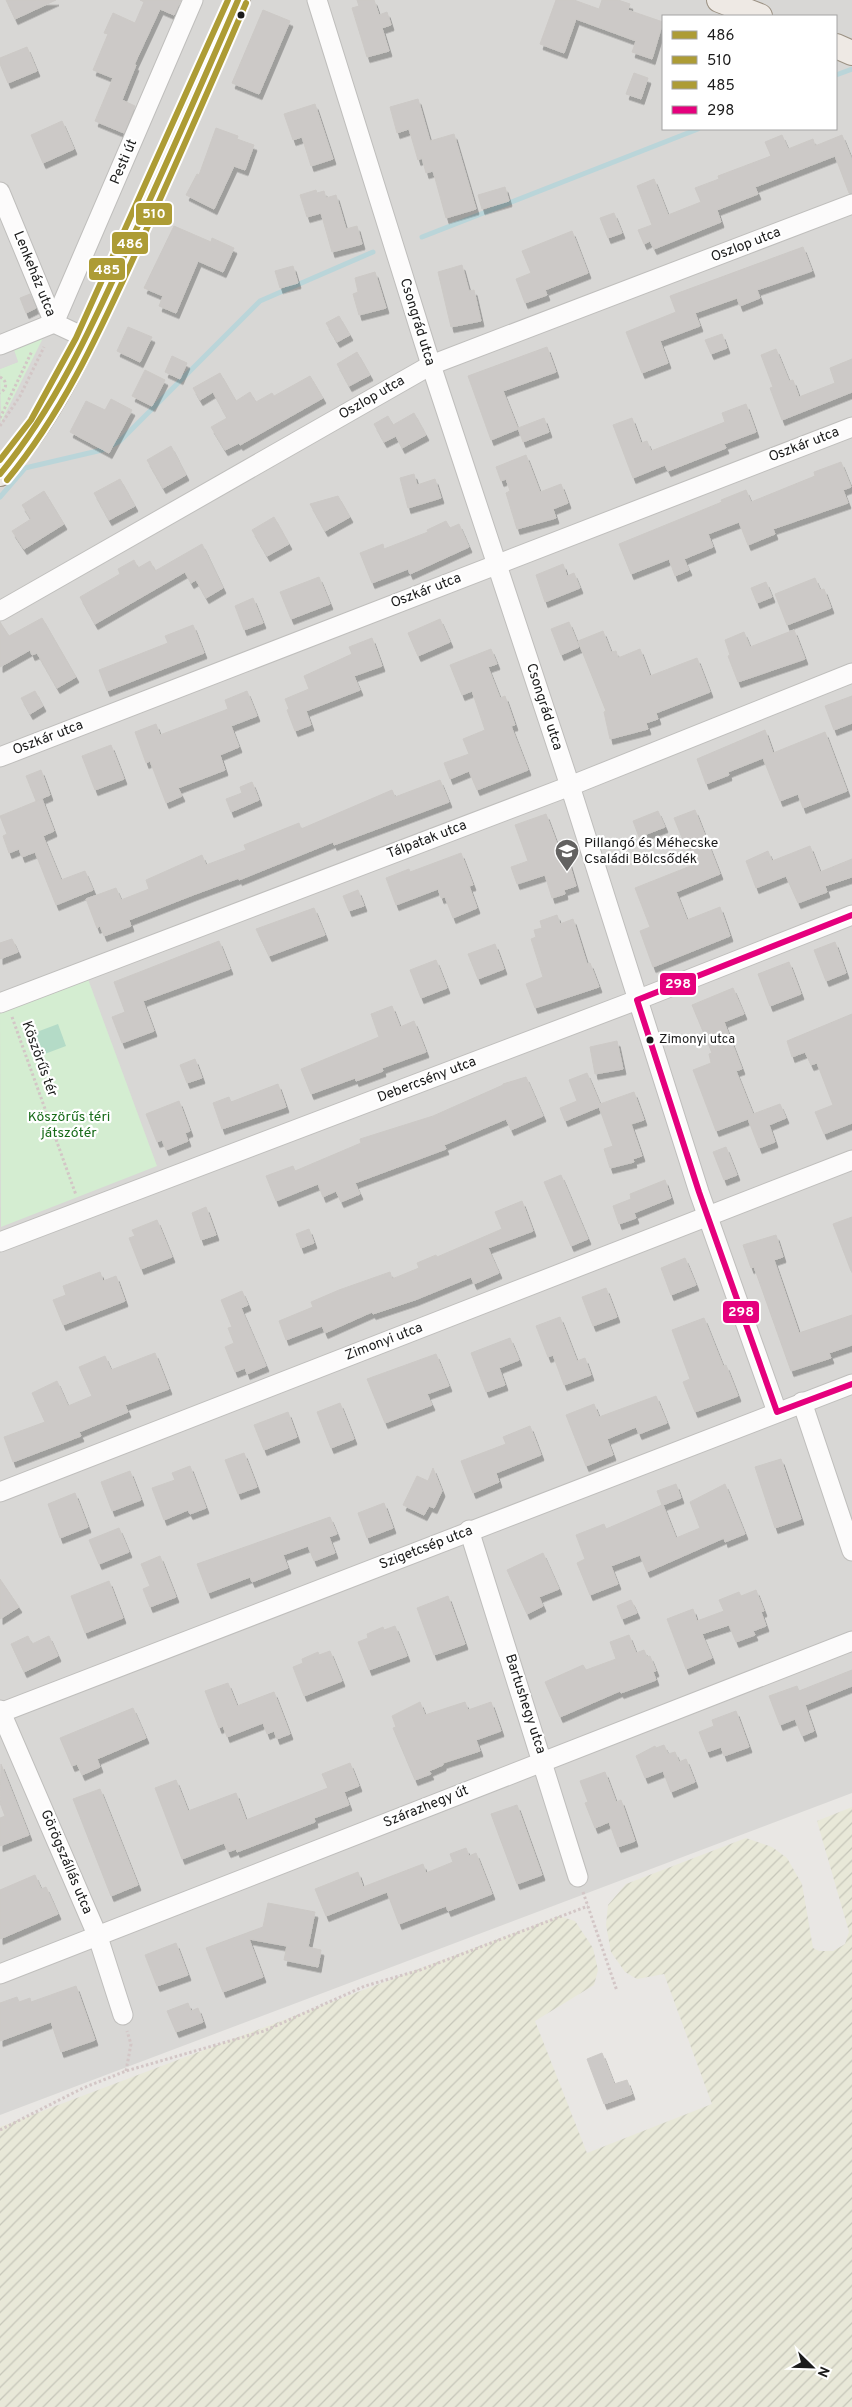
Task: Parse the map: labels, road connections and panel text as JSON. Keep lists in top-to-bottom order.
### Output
{
  "streets": {
    "street": [
      "Pesti út",
      "Oszlop utca",
      "Lenkeház utca",
      "Csongrád utca",
      "Oszkár utca",
      "Tálpatak utca",
      "Debercsény utca",
      "Zimonyi utca",
      "Szigetcsép utca",
      "Bartushegy utca",
      "Szárazhegy út",
      "Görögszállás utca"
    ],
    "path": ["Köszörűs tér"]
  },
  "crossings": [
    ["Pesti út", "Lenkeház utca"],
    ["Oszlop utca", "Csongrád utca"],
    ["Csongrád utca", "Oszkár utca"],
    ["Csongrád utca", "Tálpatak utca"],
    ["Csongrád utca", "Debercsény utca"],
    ["Csongrád utca", "Zimonyi utca"],
    ["Csongrád utca", "Szigetcsép utca"],
    ["Tálpatak utca", "Köszörűs tér"],
    ["Köszörűs tér", "Debercsény utca"],
    ["Szigetcsép utca", "Bartushegy utca"],
    ["Szigetcsép utca", "Görögszállás utca"],
    ["Bartushegy utca", "Szárazhegy út"],
    ["Szárazhegy út", "Görögszállás utca"]
  ],
  "parks": ["Köszörűs téri játszótér"],
  "places": {
    "school or university": ["Pillangó és Méhecske Családi Bölcsődék"],
    "other": ["Zimonyi utca"]
  },
  "lines": [
    "transit line 486",
    "transit line 485",
    "transit line 510",
    "transit line 298"
  ],
  "legend": [
    "486",
    "510",
    "485",
    "298"
  ],
  "north": "bottom right"
}
